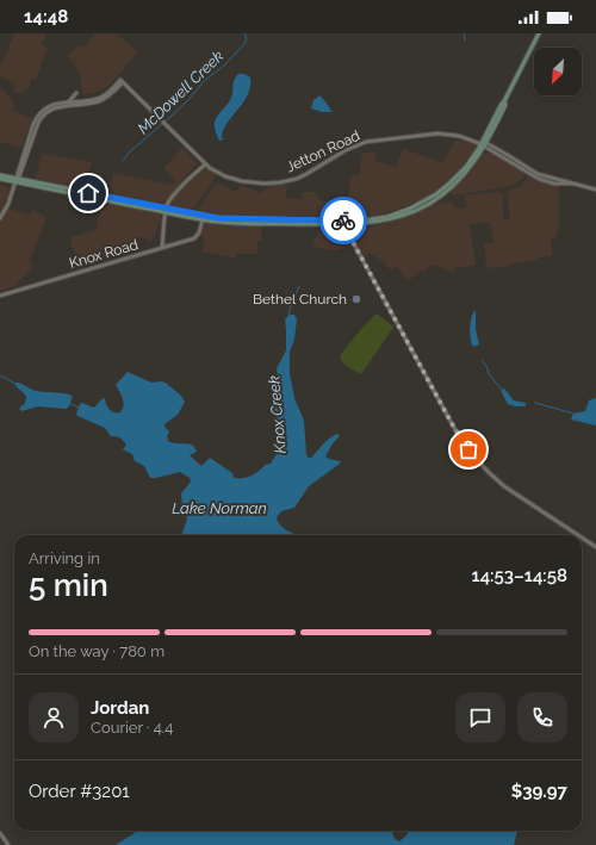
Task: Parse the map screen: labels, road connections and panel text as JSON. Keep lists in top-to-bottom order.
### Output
{
  "streets": {
    "street": ["Jetton Road", "Knox Road"]
  },
  "water": ["McDowell Creek", "Knox Creek", "Lake Norman"],
  "places": ["Bethel Church"],
  "north": "bottom left",
  "page": {
    "status": "14:48",
    "heading": ["5 min", "Arriving in", "14:53–14:58"],
    "panel": [
      "Jordan",
      "Courier · 4.4",
      "Order #3201",
      "$39.97"
    ],
    "bar": "On the way · 780 m"
  }
}
